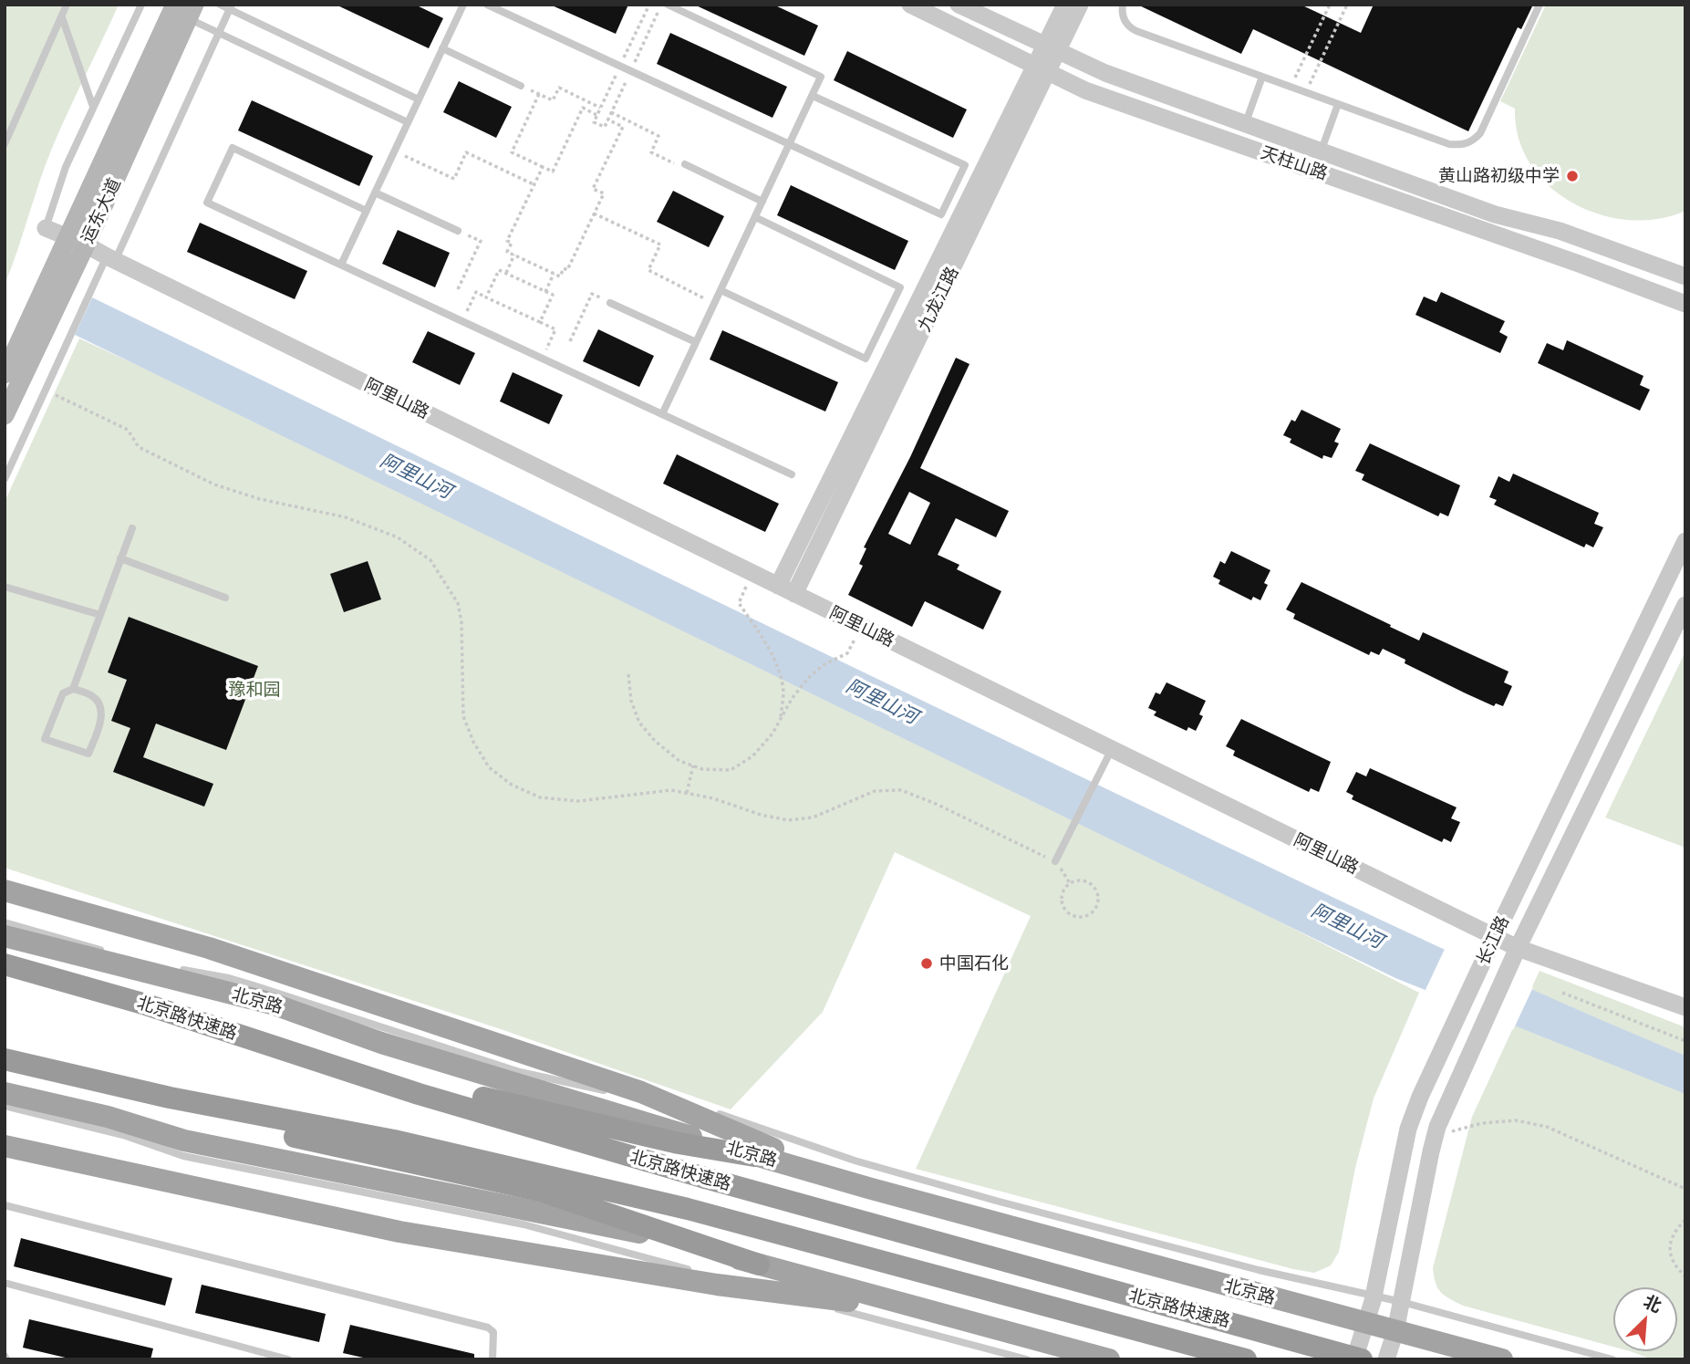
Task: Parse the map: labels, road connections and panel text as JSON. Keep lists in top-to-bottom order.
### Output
{
  "streets": {
    "highway": ["北京路快速路"],
    "main road": ["运东大道", "北京路"],
    "street": [
      "天柱山路",
      "九龙江路",
      "阿里山路",
      "长江路"
    ]
  },
  "crossings": [
    ["天柱山路", "九龙江路"],
    ["运东大道", "阿里山路"],
    ["九龙江路", "阿里山路"],
    ["阿里山路", "长江路"],
    ["长江路", "北京路"]
  ],
  "water": ["阿里山河"],
  "parks": ["豫和园"],
  "places": ["黄山路初级中学", "中国石化"],
  "north": "top right"
}
